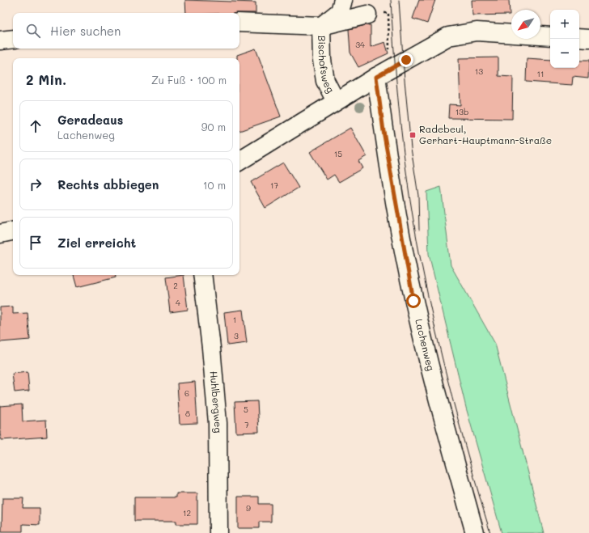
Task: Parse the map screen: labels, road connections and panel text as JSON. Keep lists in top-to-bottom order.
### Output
{
  "streets": {
    "street": ["Bischofsweg", "Lachenweg", "Huhlbergweg"]
  },
  "places": {
    "transit": ["Radebeul, Gerhart-Hauptmann-Straße"]
  },
  "house_numbers": [
    "34",
    "13",
    "11",
    "13b",
    "15",
    "17",
    "2",
    "4",
    "1",
    "3",
    "6",
    "5",
    "8",
    "7",
    "9",
    "12"
  ],
  "north": "bottom left",
  "page": {
    "map_buttons": ["+", "−"],
    "search": "Hier suchen",
    "heading": ["2 Min.", "Zu Fuß · 100 m"],
    "list": [
      ["Geradeaus", "Lachenweg", "90 m"],
      ["Rechts abbiegen", "10 m"],
      "Ziel erreicht"
    ]
  }
}
